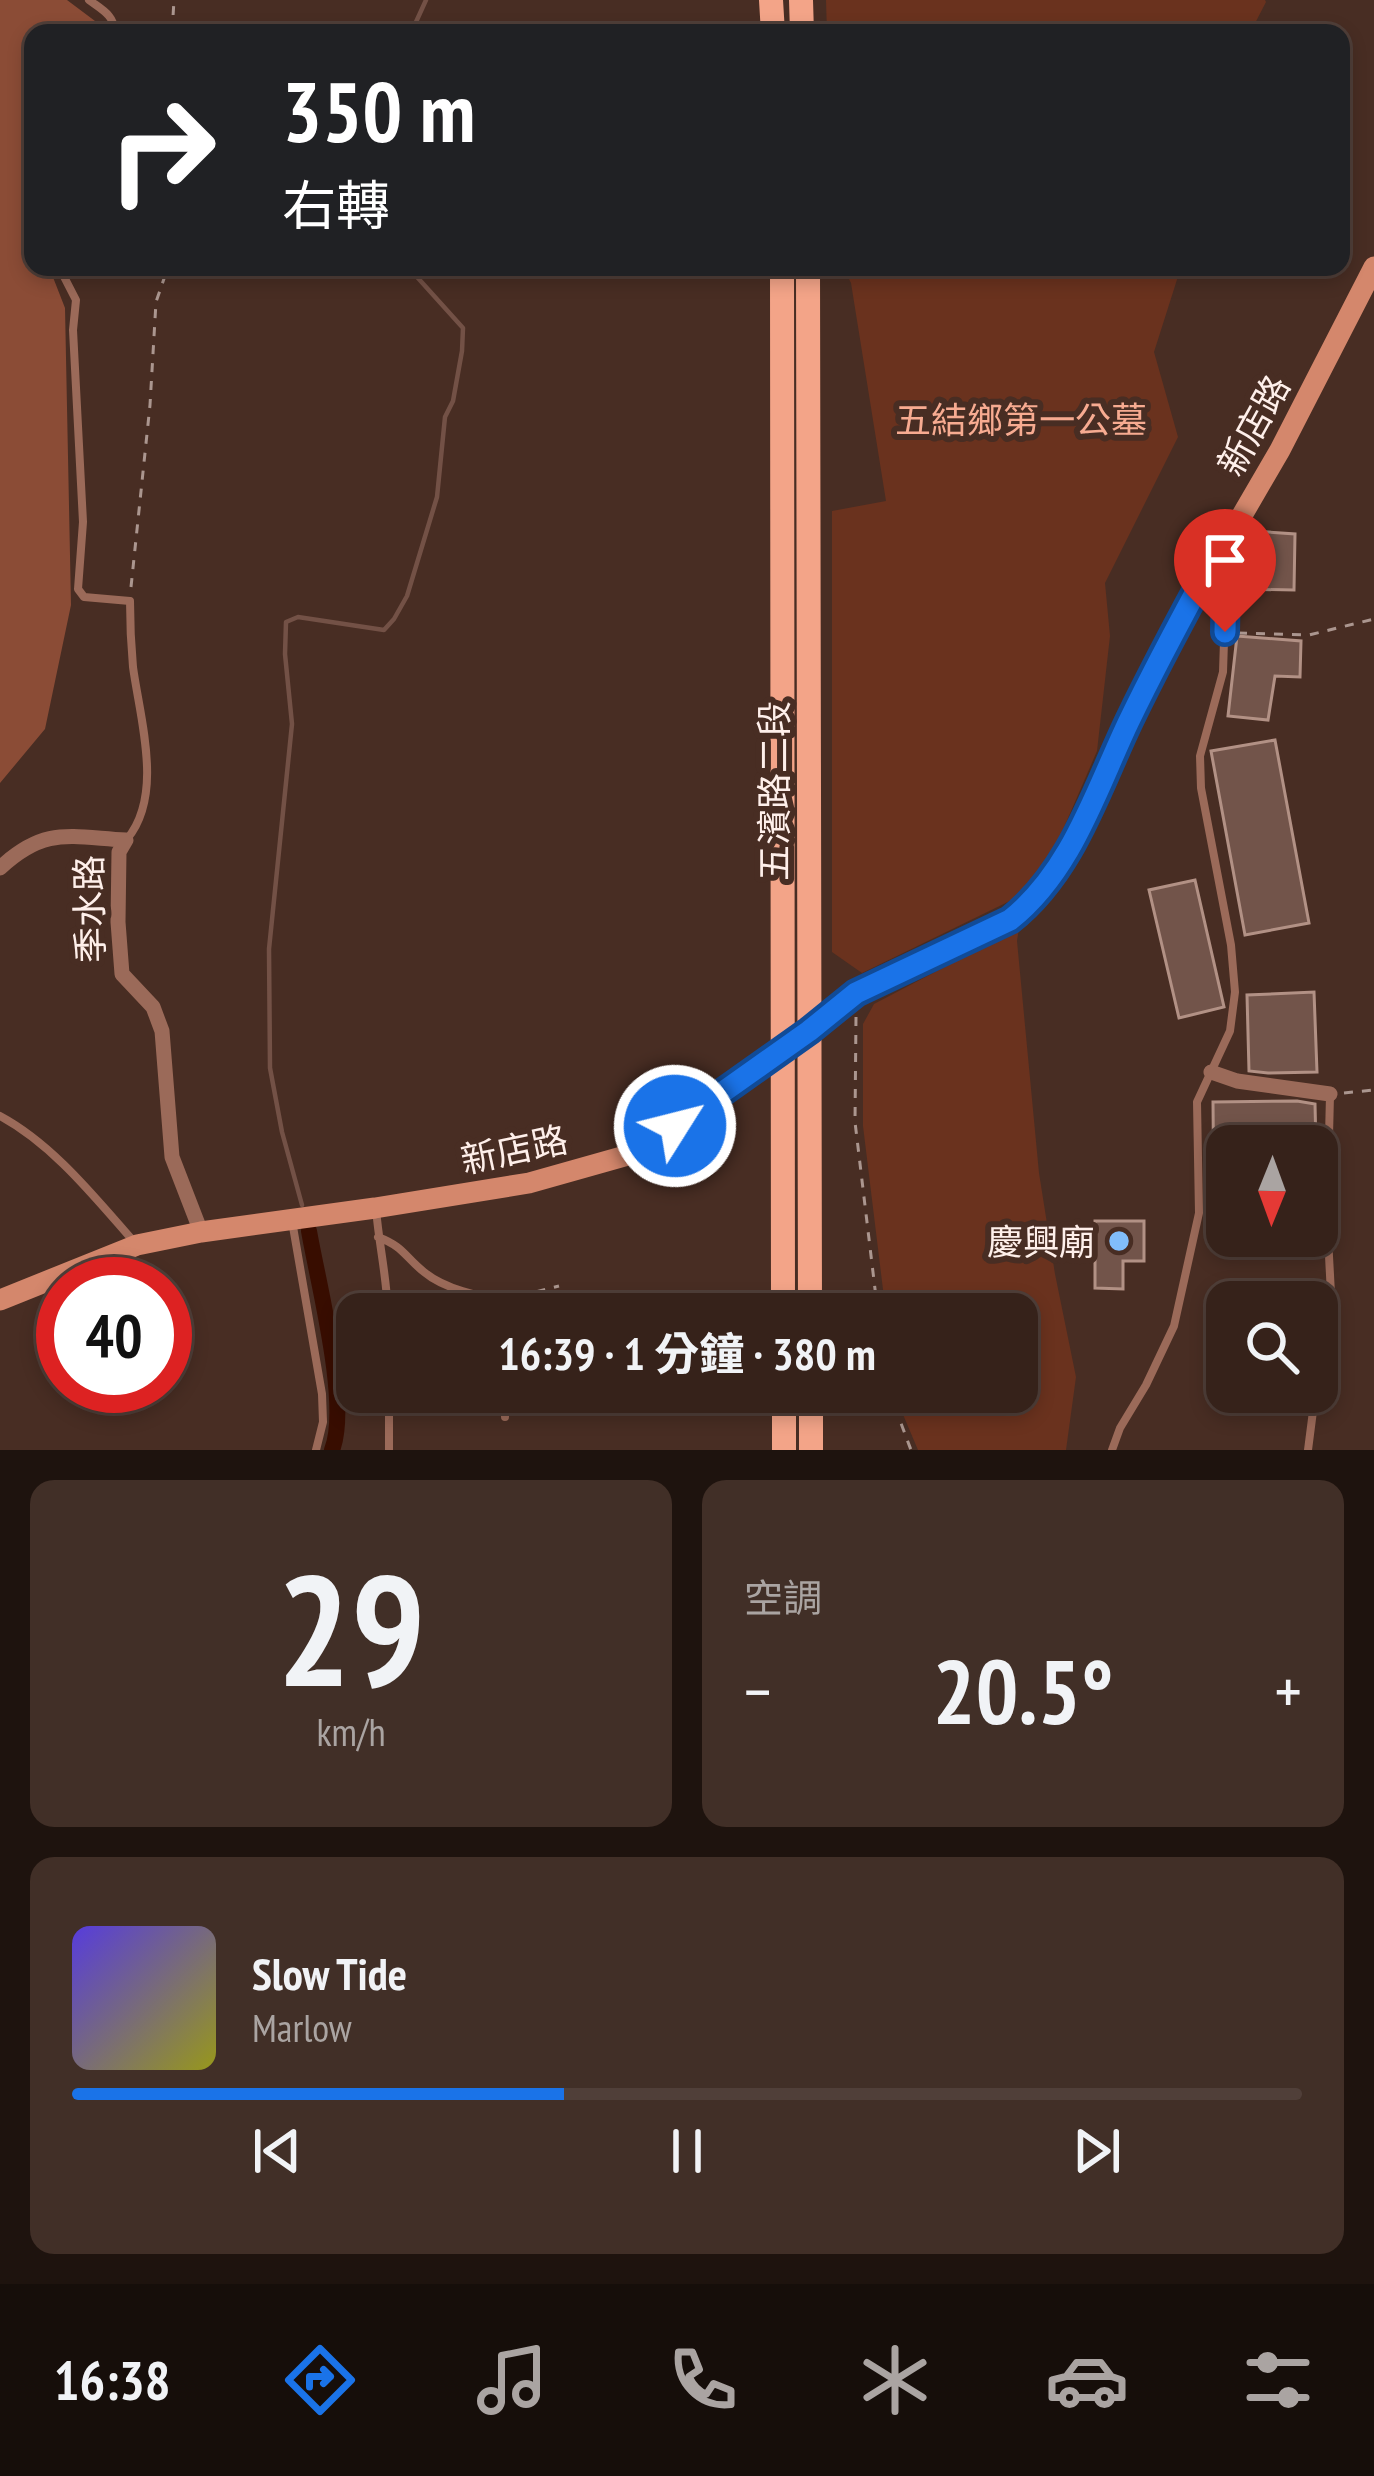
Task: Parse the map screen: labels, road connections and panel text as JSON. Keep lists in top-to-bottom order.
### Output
{
  "streets": {
    "main road": ["五濱路二段"],
    "street": ["新店路", "季水路"]
  },
  "crossings": [
    ["新店路", "五濱路二段"]
  ],
  "parks": ["五結鄉第一公墓"],
  "places": ["慶興廟"],
  "north": "bottom",
  "page": {
    "turn": ["350 m", "右轉"],
    "limit": "40",
    "trip": "16:39 · 1 分鐘 · 380 m",
    "tile": [
      ["29", "km/h"],
      "空調"
    ],
    "heat": ["−", "20.5°", "+"],
    "song": ["Slow Tide", "Marlow"],
    "tabs": "16:38"
  }
}
